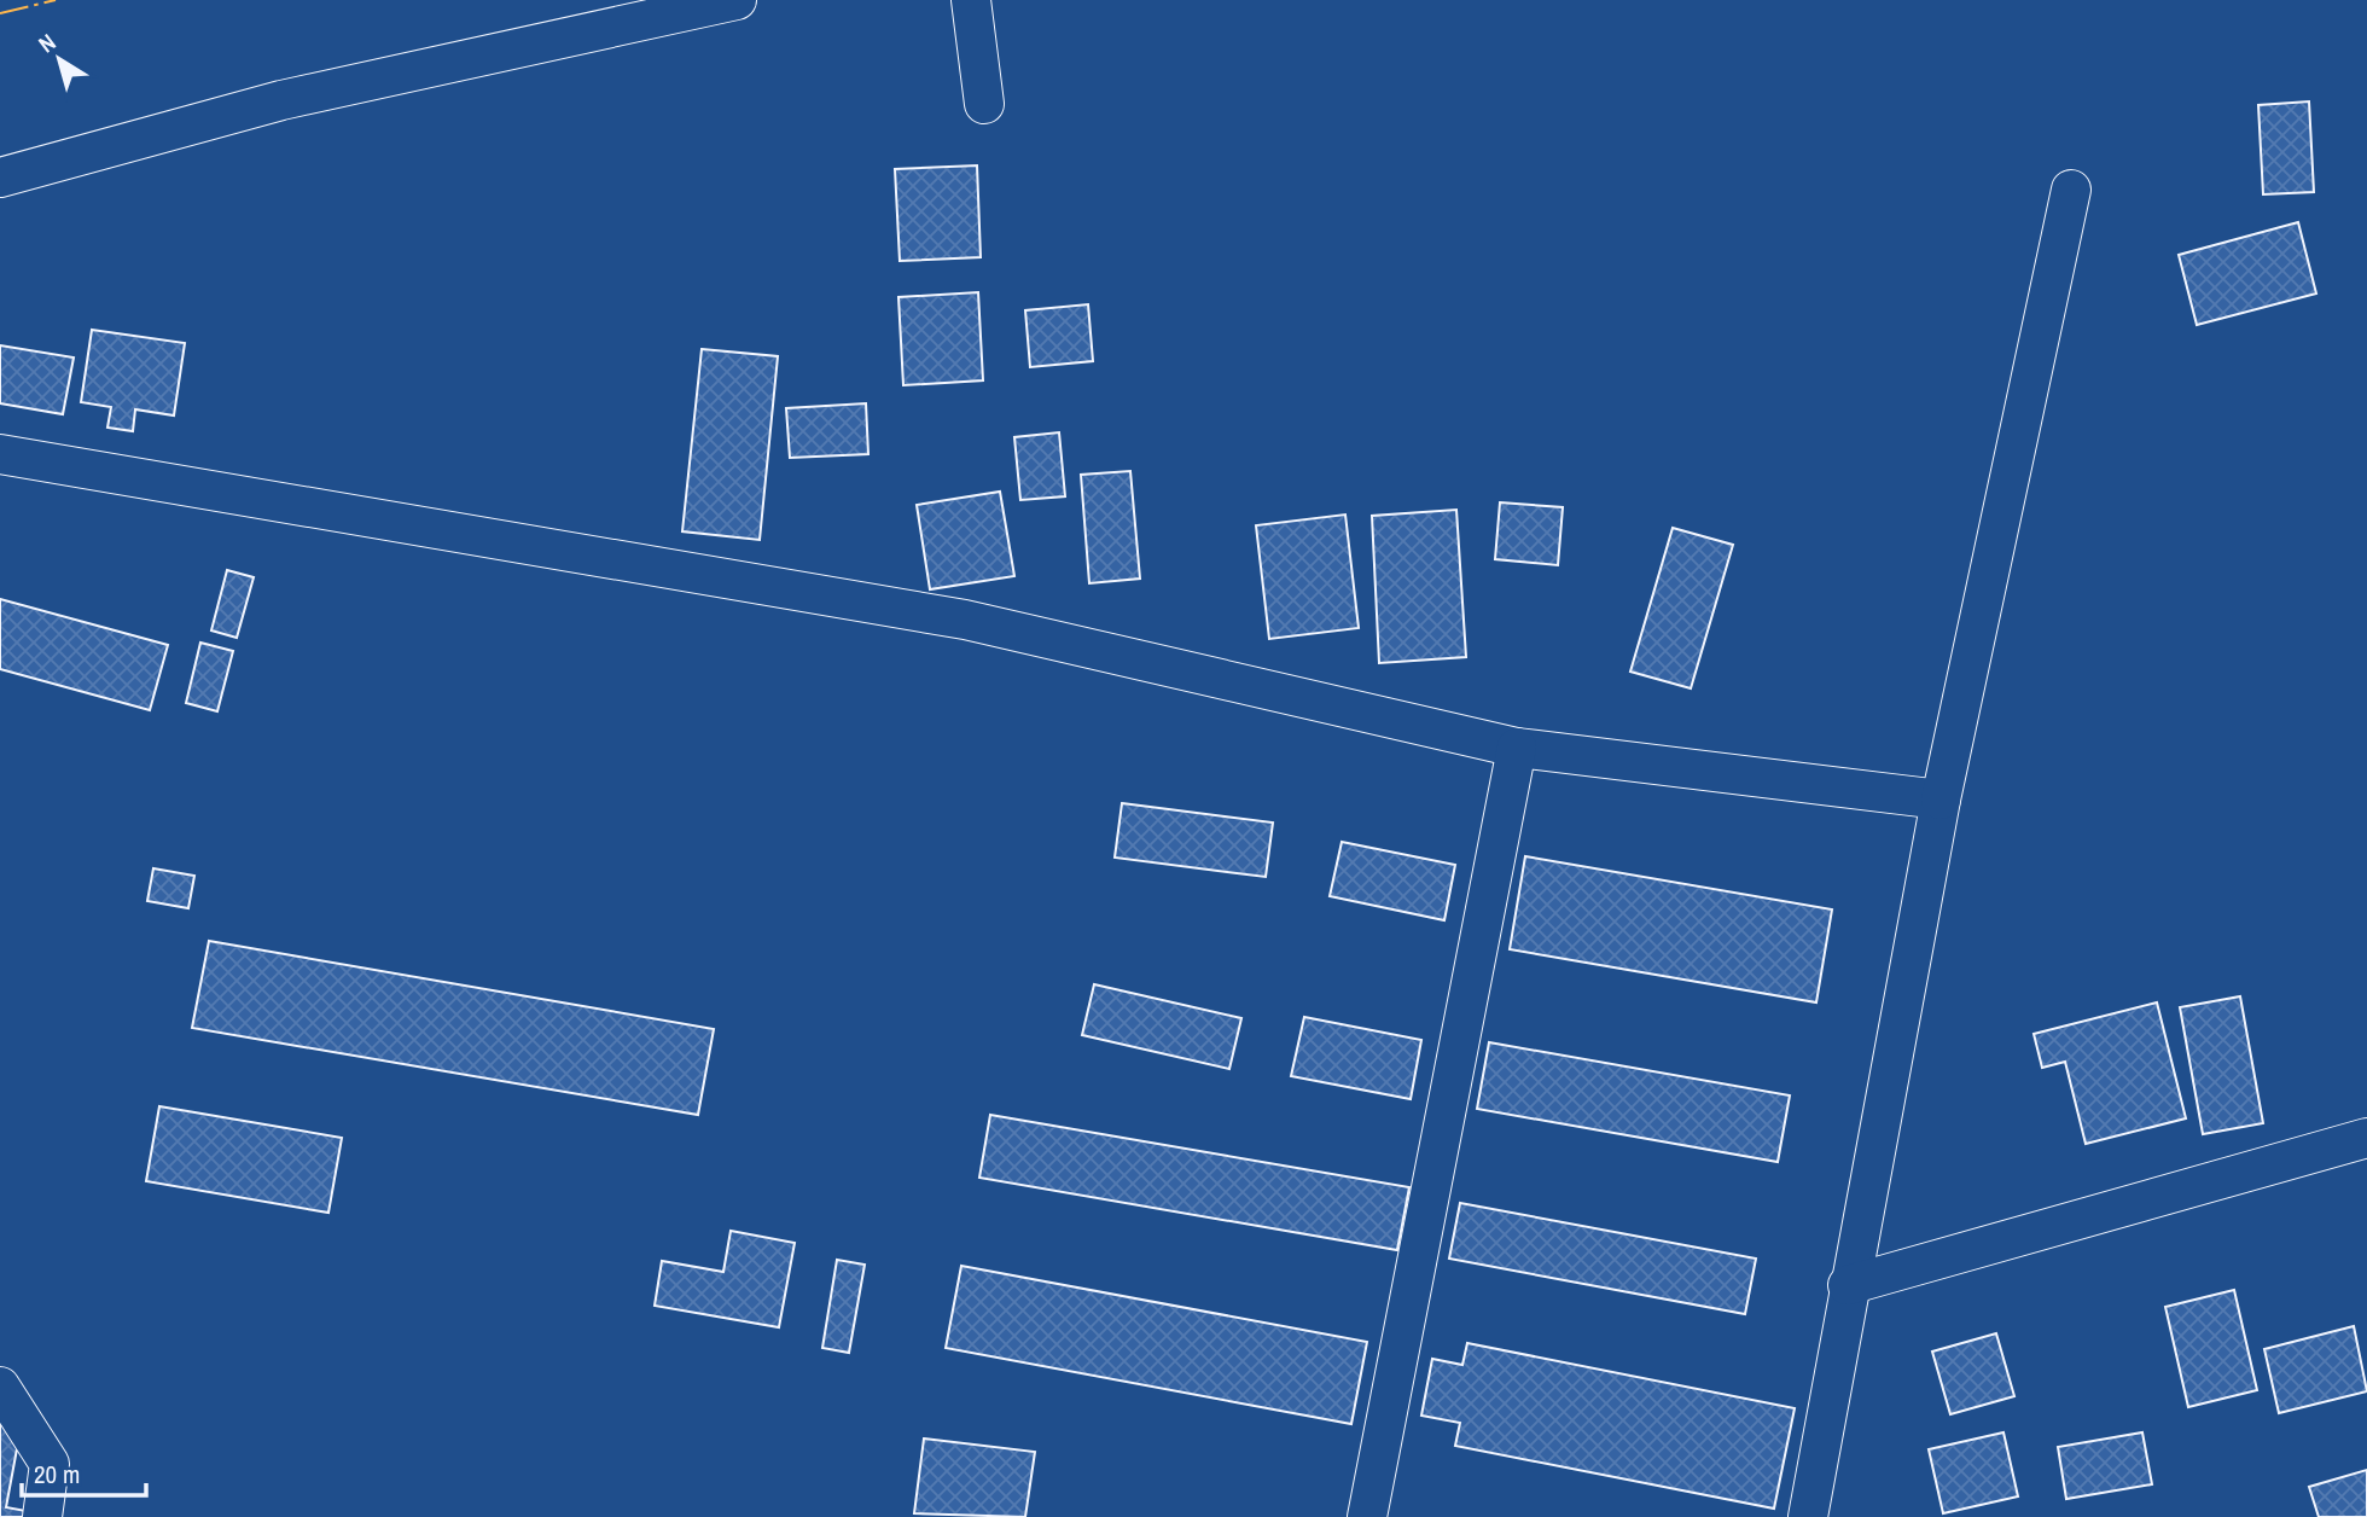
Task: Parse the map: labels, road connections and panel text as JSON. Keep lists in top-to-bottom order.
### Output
{
  "scale_bar": "20 m",
  "north": "top left"
}
